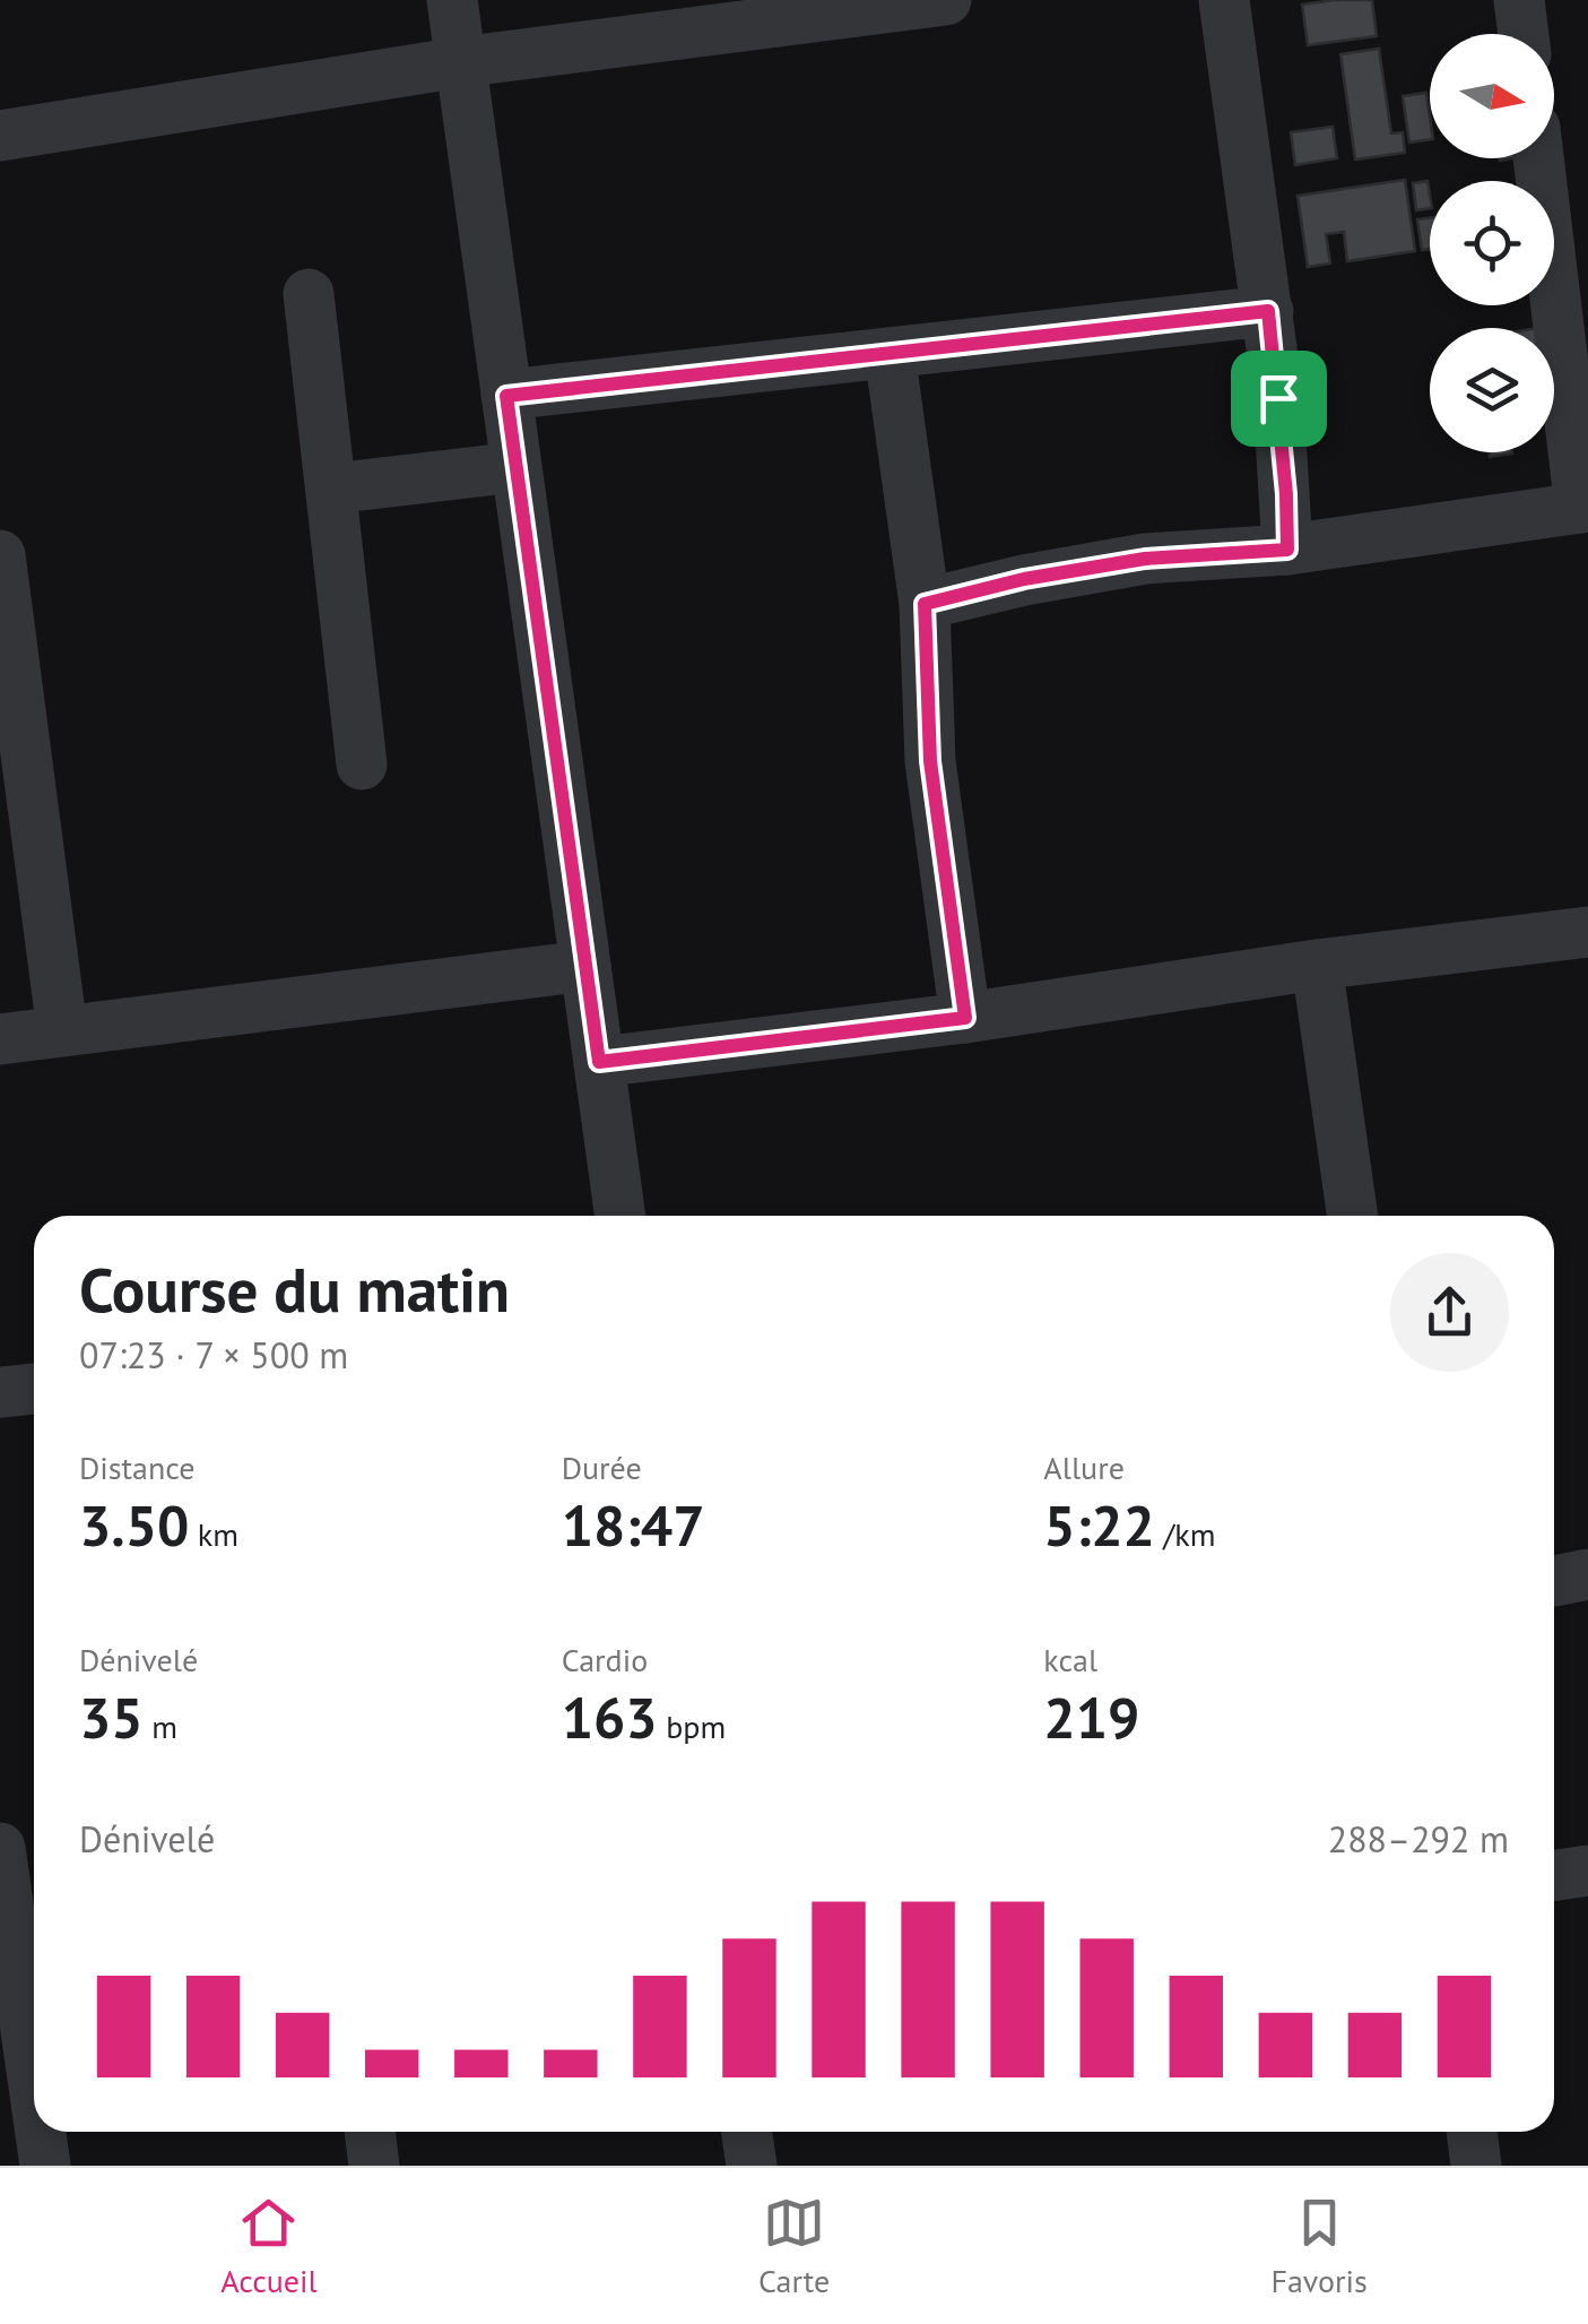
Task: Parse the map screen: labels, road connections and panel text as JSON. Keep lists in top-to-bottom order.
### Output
{
  "north": "right",
  "page": {
    "heading": ["Course du matin", "07:23 · 7 × 500 m"],
    "stats": [
      ["Distance", "3.50 km"],
      ["Durée", "18:47"],
      ["Allure", "5:22 /km"],
      ["Dénivelé", "35 m"],
      ["Cardio", "163 bpm"],
      ["kcal", "219"]
    ],
    "chart": ["Dénivelé", "288–292 m"],
    "tabs": ["Accueil", "Carte", "Favoris"]
  }
}
